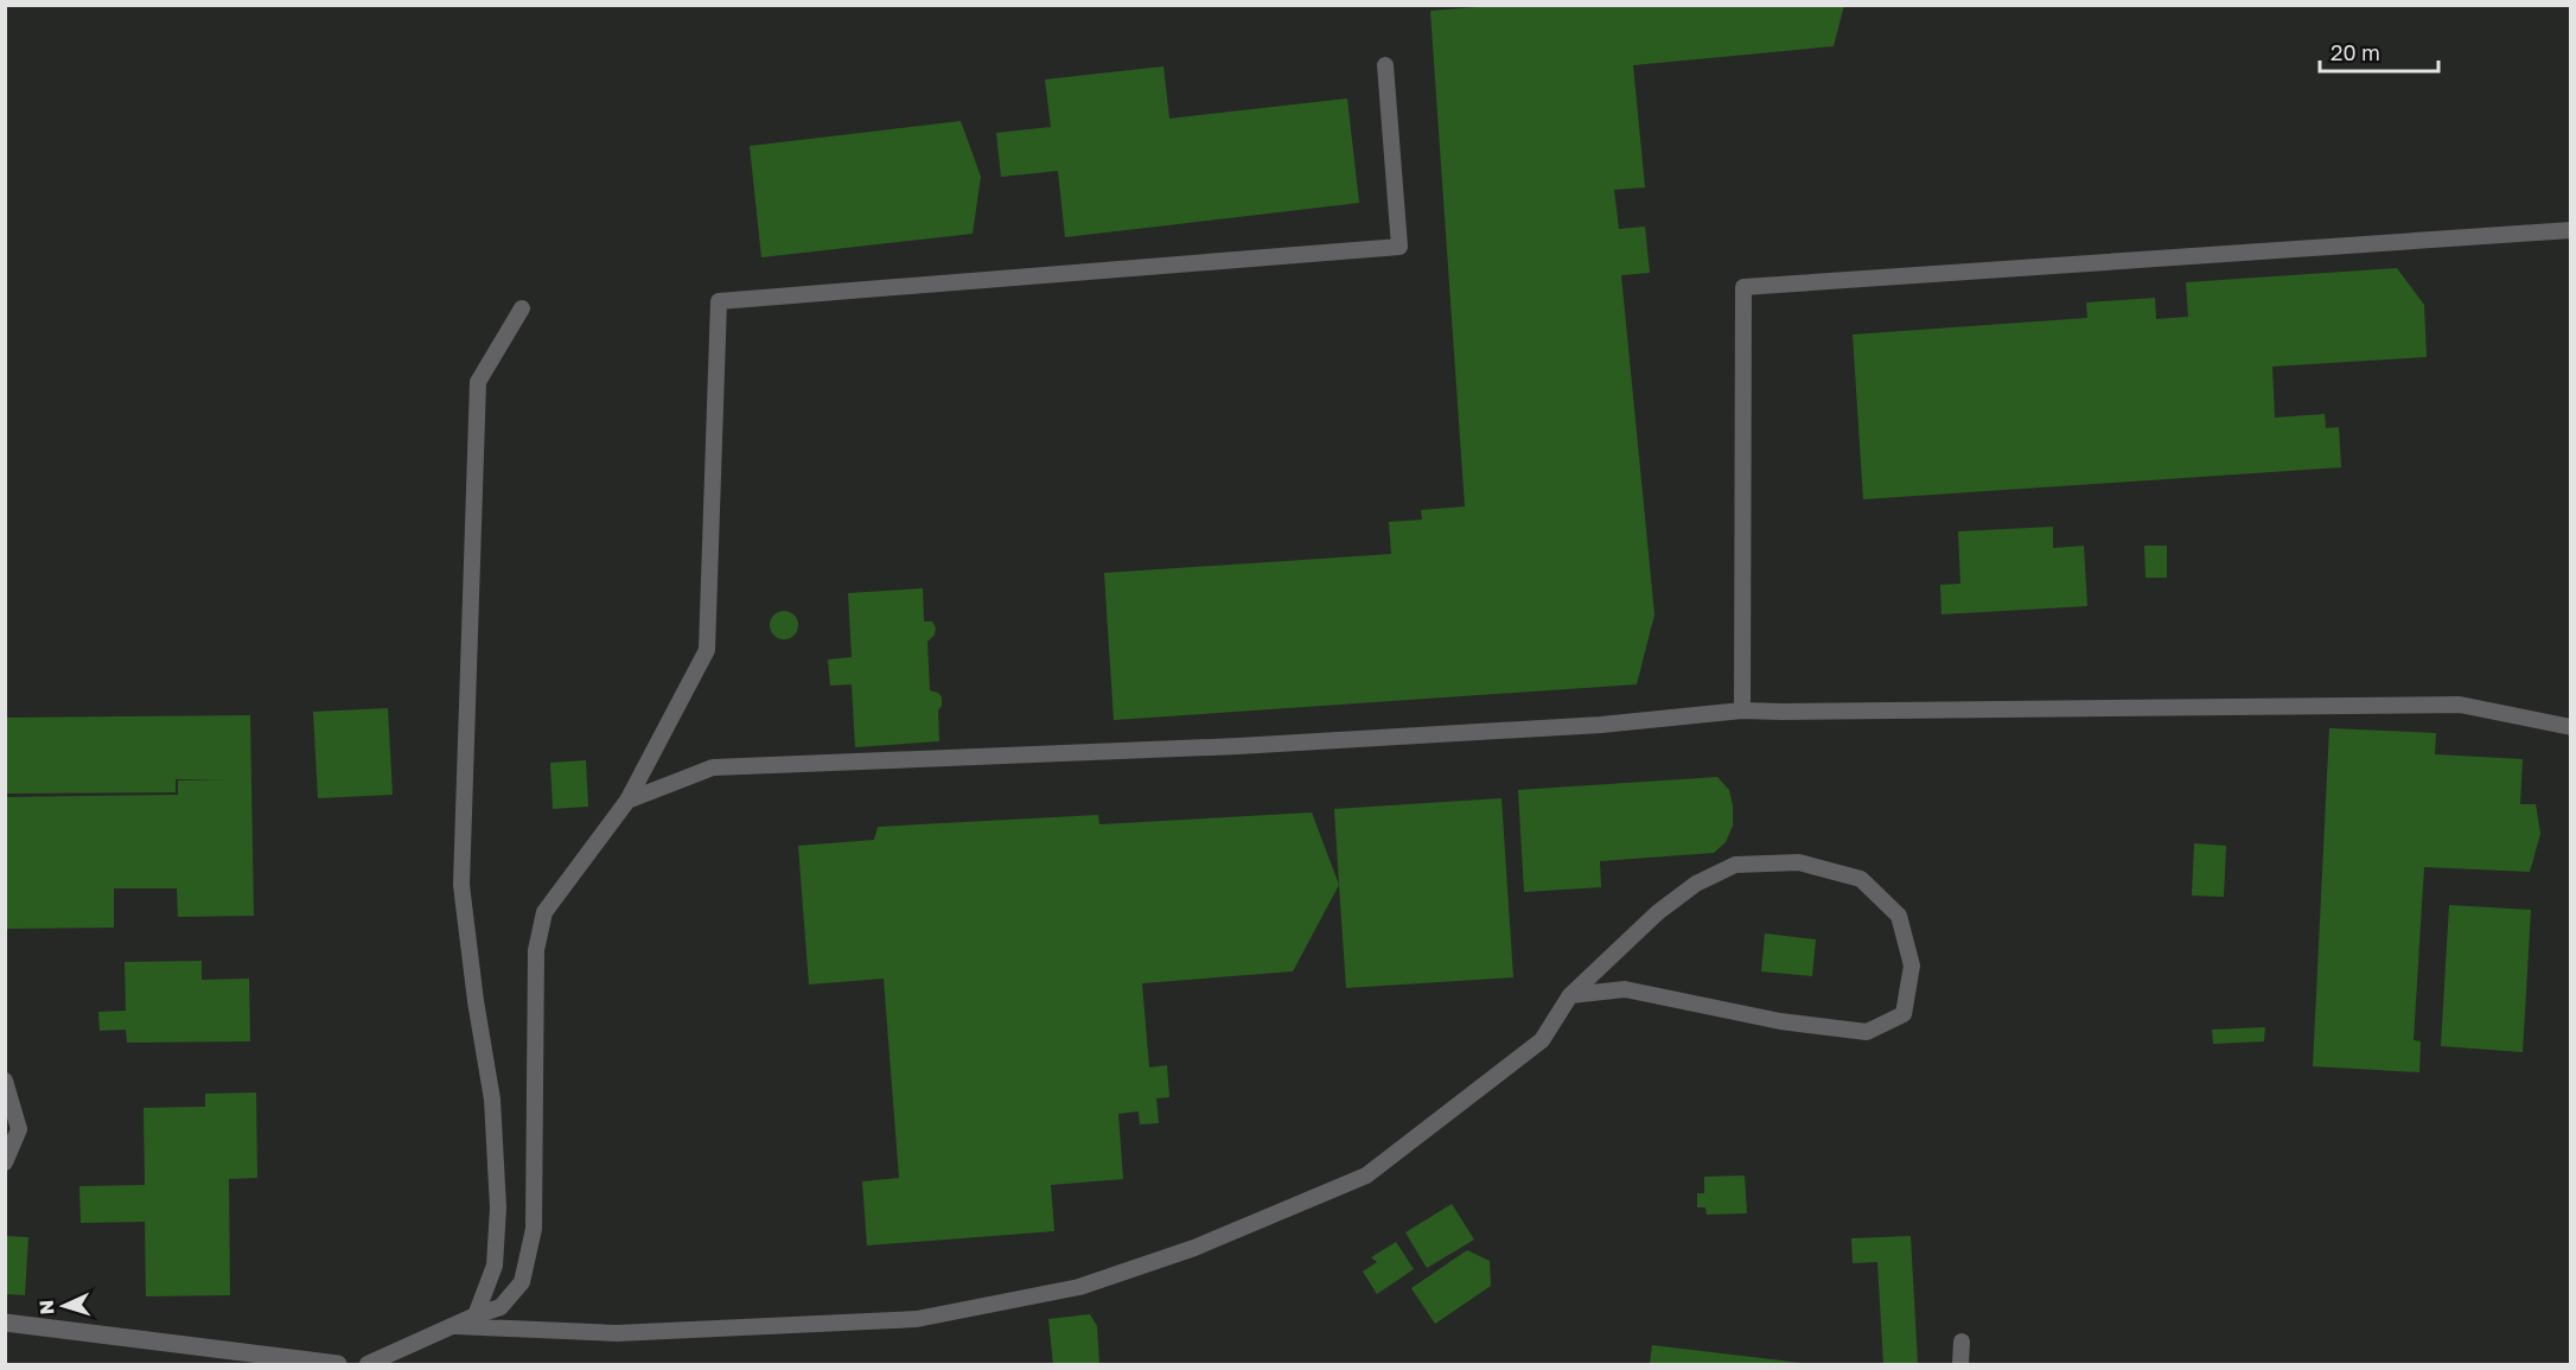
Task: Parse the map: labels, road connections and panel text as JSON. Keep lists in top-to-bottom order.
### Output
{
  "scale_bar": "20 m",
  "north": "left"
}
